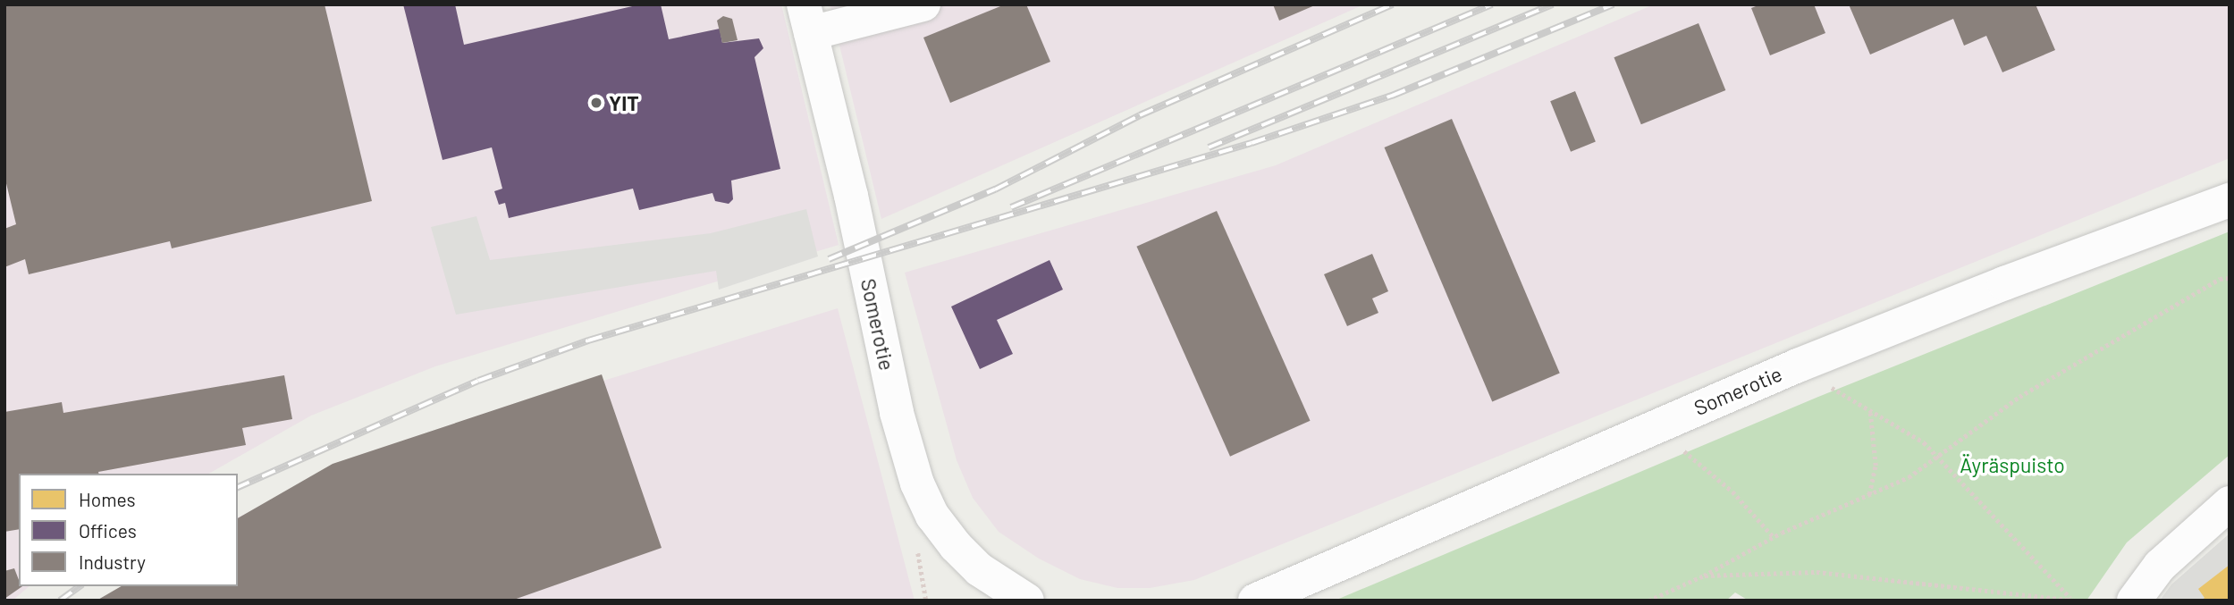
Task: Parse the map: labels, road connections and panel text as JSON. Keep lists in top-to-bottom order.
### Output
{
  "streets": {
    "street": ["Somerotie"]
  },
  "parks": ["Äyräspuisto"],
  "places": ["YIT"],
  "legend": ["Homes", "Offices", "Industry"]
}
